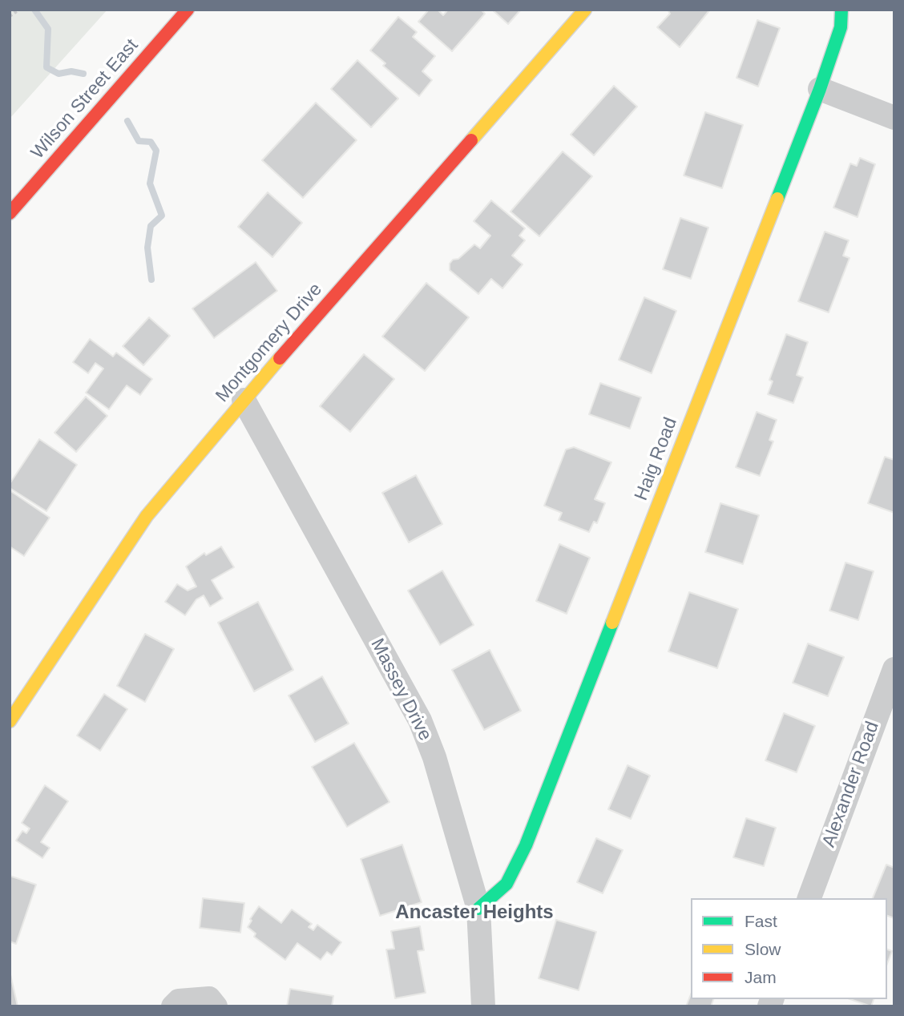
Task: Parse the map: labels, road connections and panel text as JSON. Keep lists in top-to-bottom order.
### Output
{
  "streets": {
    "street": [
      "Wilson Street East",
      "Montgomery Drive",
      "Haig Road",
      "Massey Drive",
      "Alexander Road"
    ]
  },
  "crossings": [
    ["Montgomery Drive", "Massey Drive"],
    ["Haig Road", "Massey Drive"]
  ],
  "districts": ["Ancaster Heights"],
  "legend": ["Fast", "Slow", "Jam"]
}
